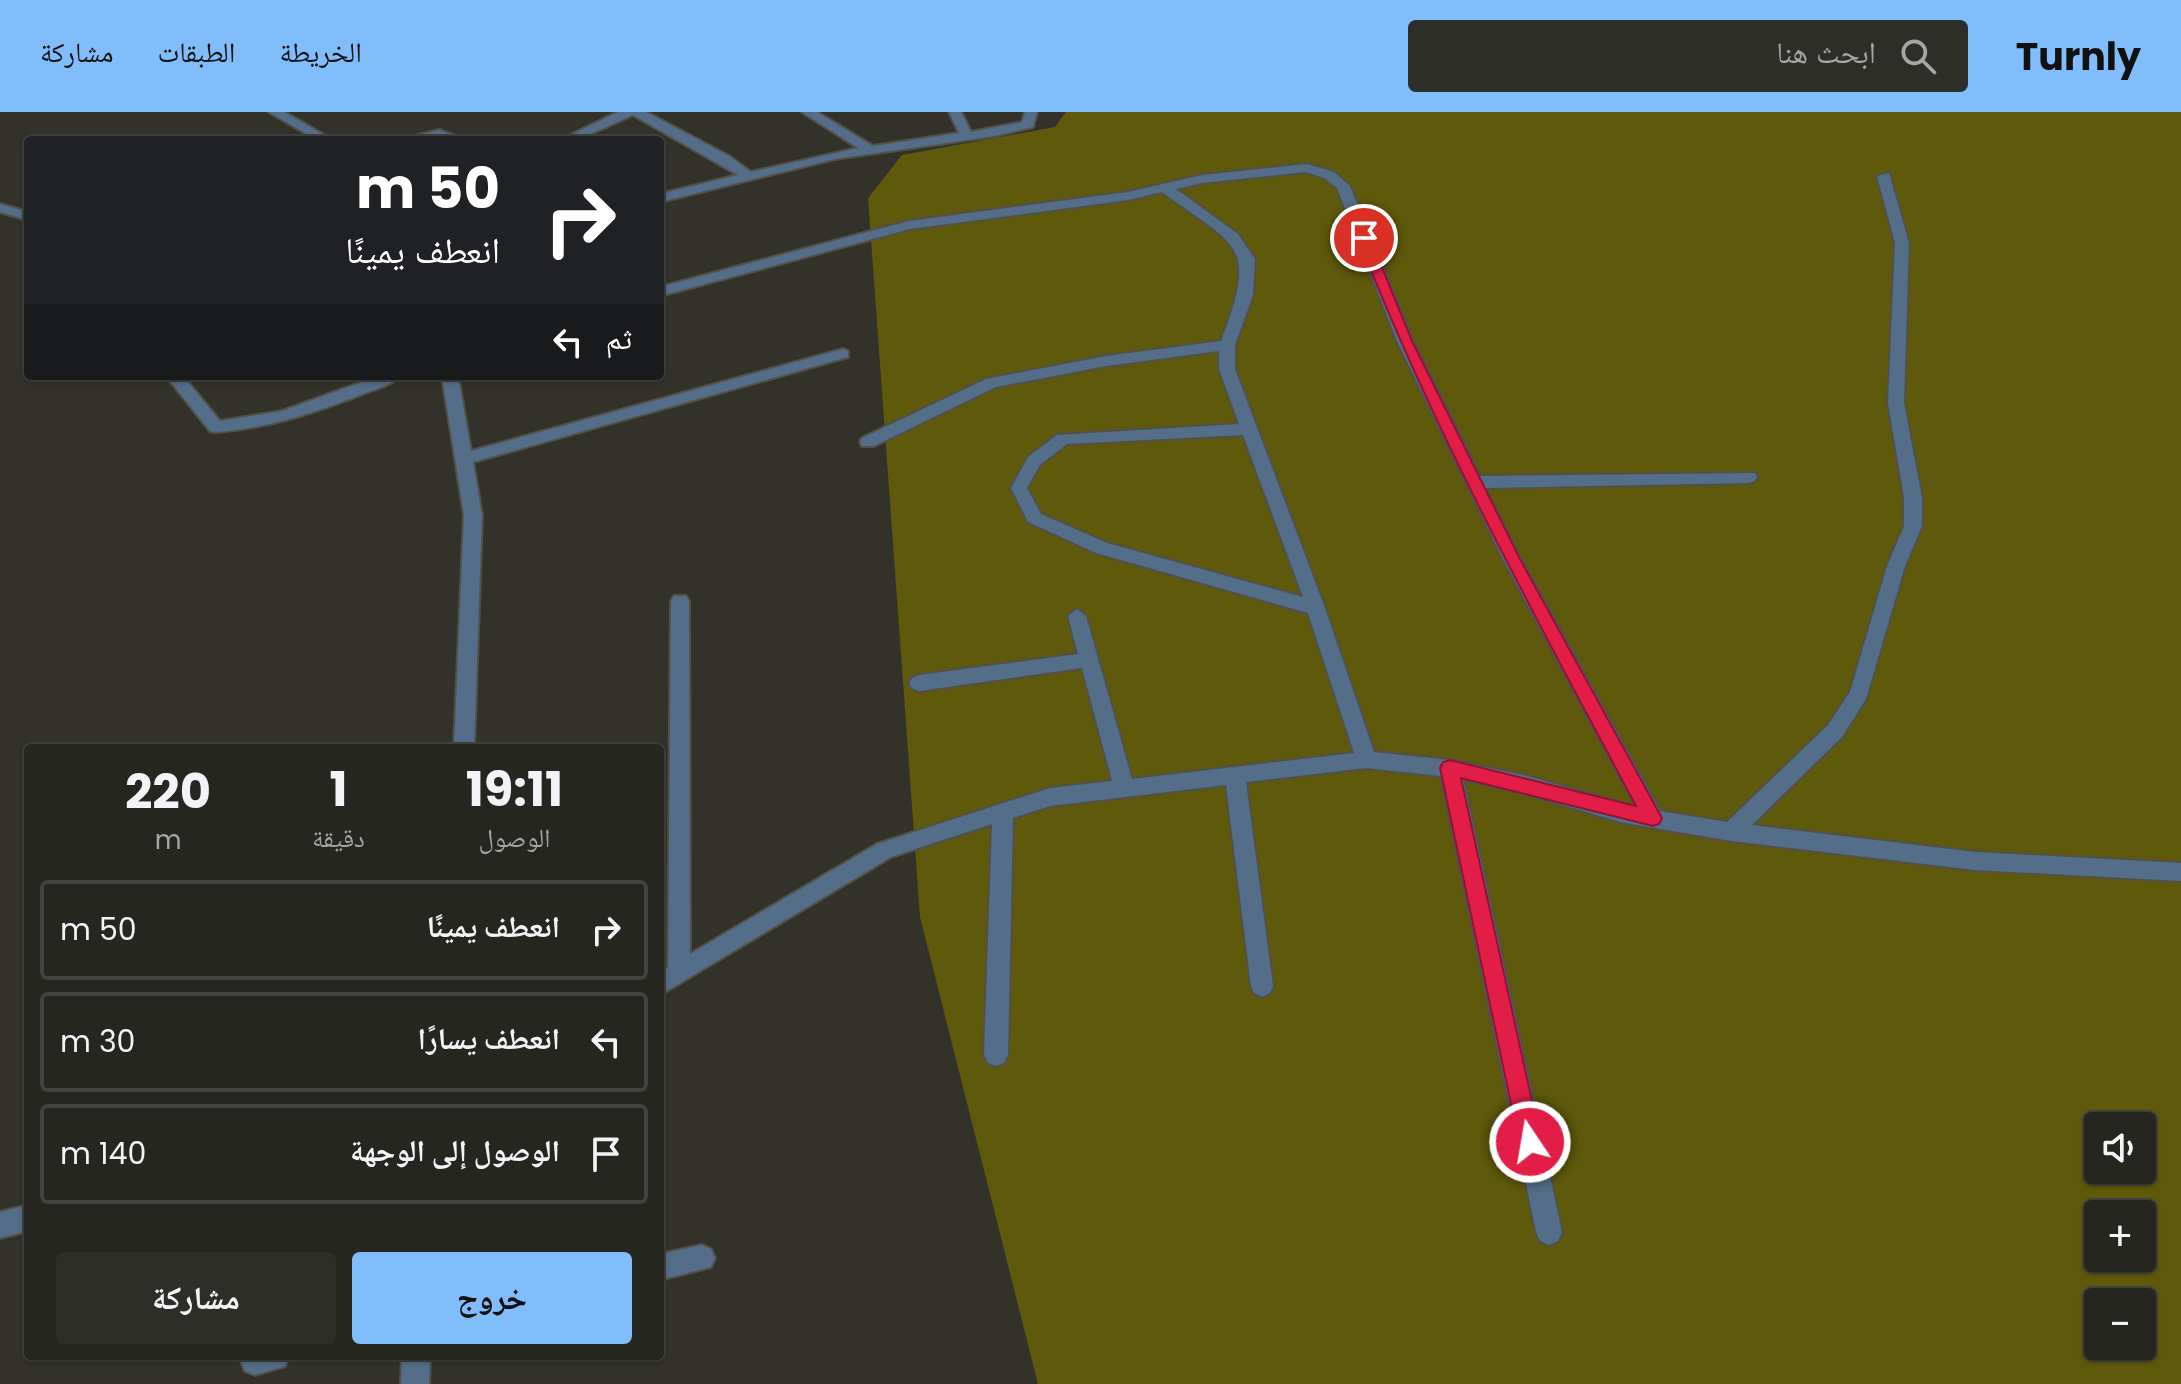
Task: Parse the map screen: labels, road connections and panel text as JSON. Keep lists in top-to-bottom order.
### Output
{
  "page": {
    "header": "Turnly",
    "search": "ابحث هنا",
    "nav": ["الخريطة", "الطبقات", "مشاركة"],
    "turn": ["50 m", "انعطف يمينًا"],
    "then": "ثم",
    "eta": [
      "19:11",
      "الوصول",
      "1",
      "دقيقة",
      "220",
      "m"
    ],
    "list": [
      {
        "name": "انعطف يمينًا",
        "value": "50 m"
      },
      {
        "name": "انعطف يسارًا",
        "value": "30 m"
      },
      {
        "name": "الوصول إلى الوجهة",
        "value": "140 m"
      }
    ],
    "map_buttons": ["+", "−"],
    "buttons": ["خروج", "مشاركة"]
  }
}
